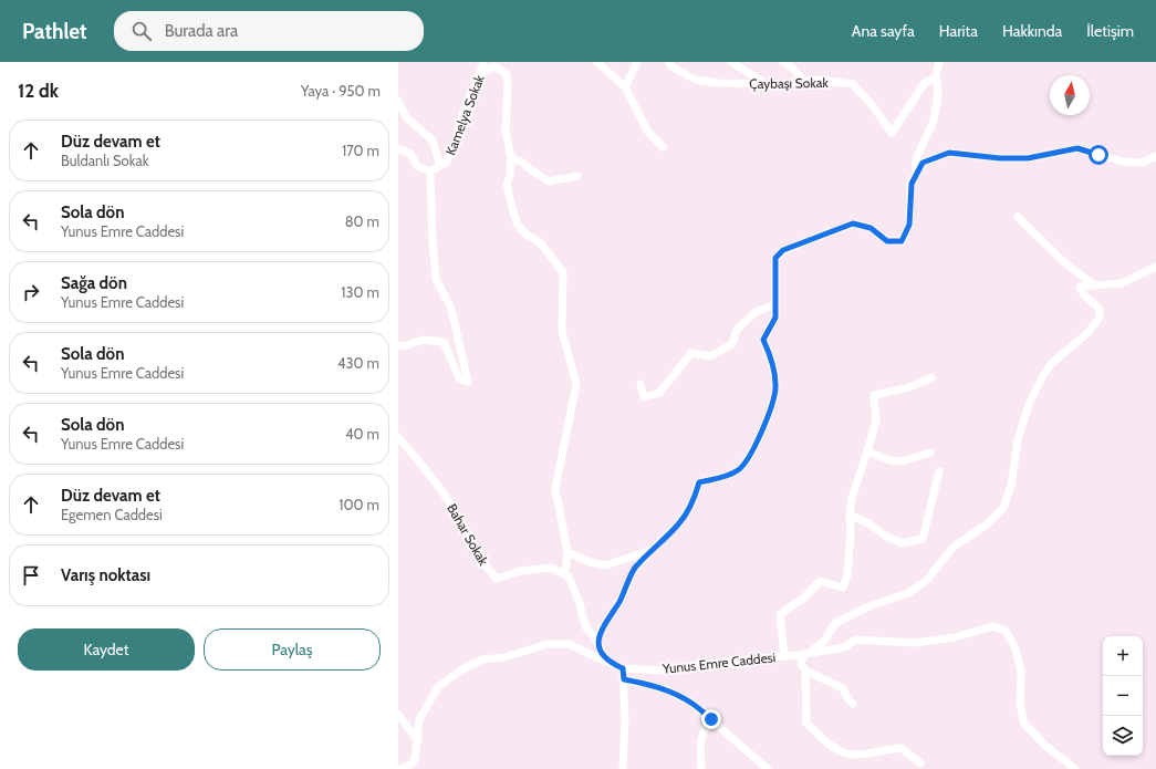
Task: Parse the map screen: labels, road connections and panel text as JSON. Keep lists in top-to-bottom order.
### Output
{
  "streets": {
    "street": [
      "Çaybaşı Sokak",
      "Kamelya Sokak",
      "Bahar Sokak",
      "Yunus Emre Caddesi"
    ]
  },
  "north": "top",
  "page": {
    "header": "Pathlet",
    "search": "Burada ara",
    "nav": [
      "Ana sayfa",
      "Harita",
      "Hakkında",
      "İletişim"
    ],
    "heading": ["12 dk", "Yaya · 950 m"],
    "list": [
      ["Düz devam et", "Buldanlı Sokak", "170 m"],
      ["Sola dön", "Yunus Emre Caddesi", "80 m"],
      ["Sağa dön", "Yunus Emre Caddesi", "130 m"],
      ["Sola dön", "Yunus Emre Caddesi", "430 m"],
      ["Sola dön", "Yunus Emre Caddesi", "40 m"],
      ["Düz devam et", "Egemen Caddesi", "100 m"],
      "Varış noktası"
    ],
    "buttons": ["Kaydet", "Paylaş"],
    "map_buttons": ["+", "−"]
  }
}
